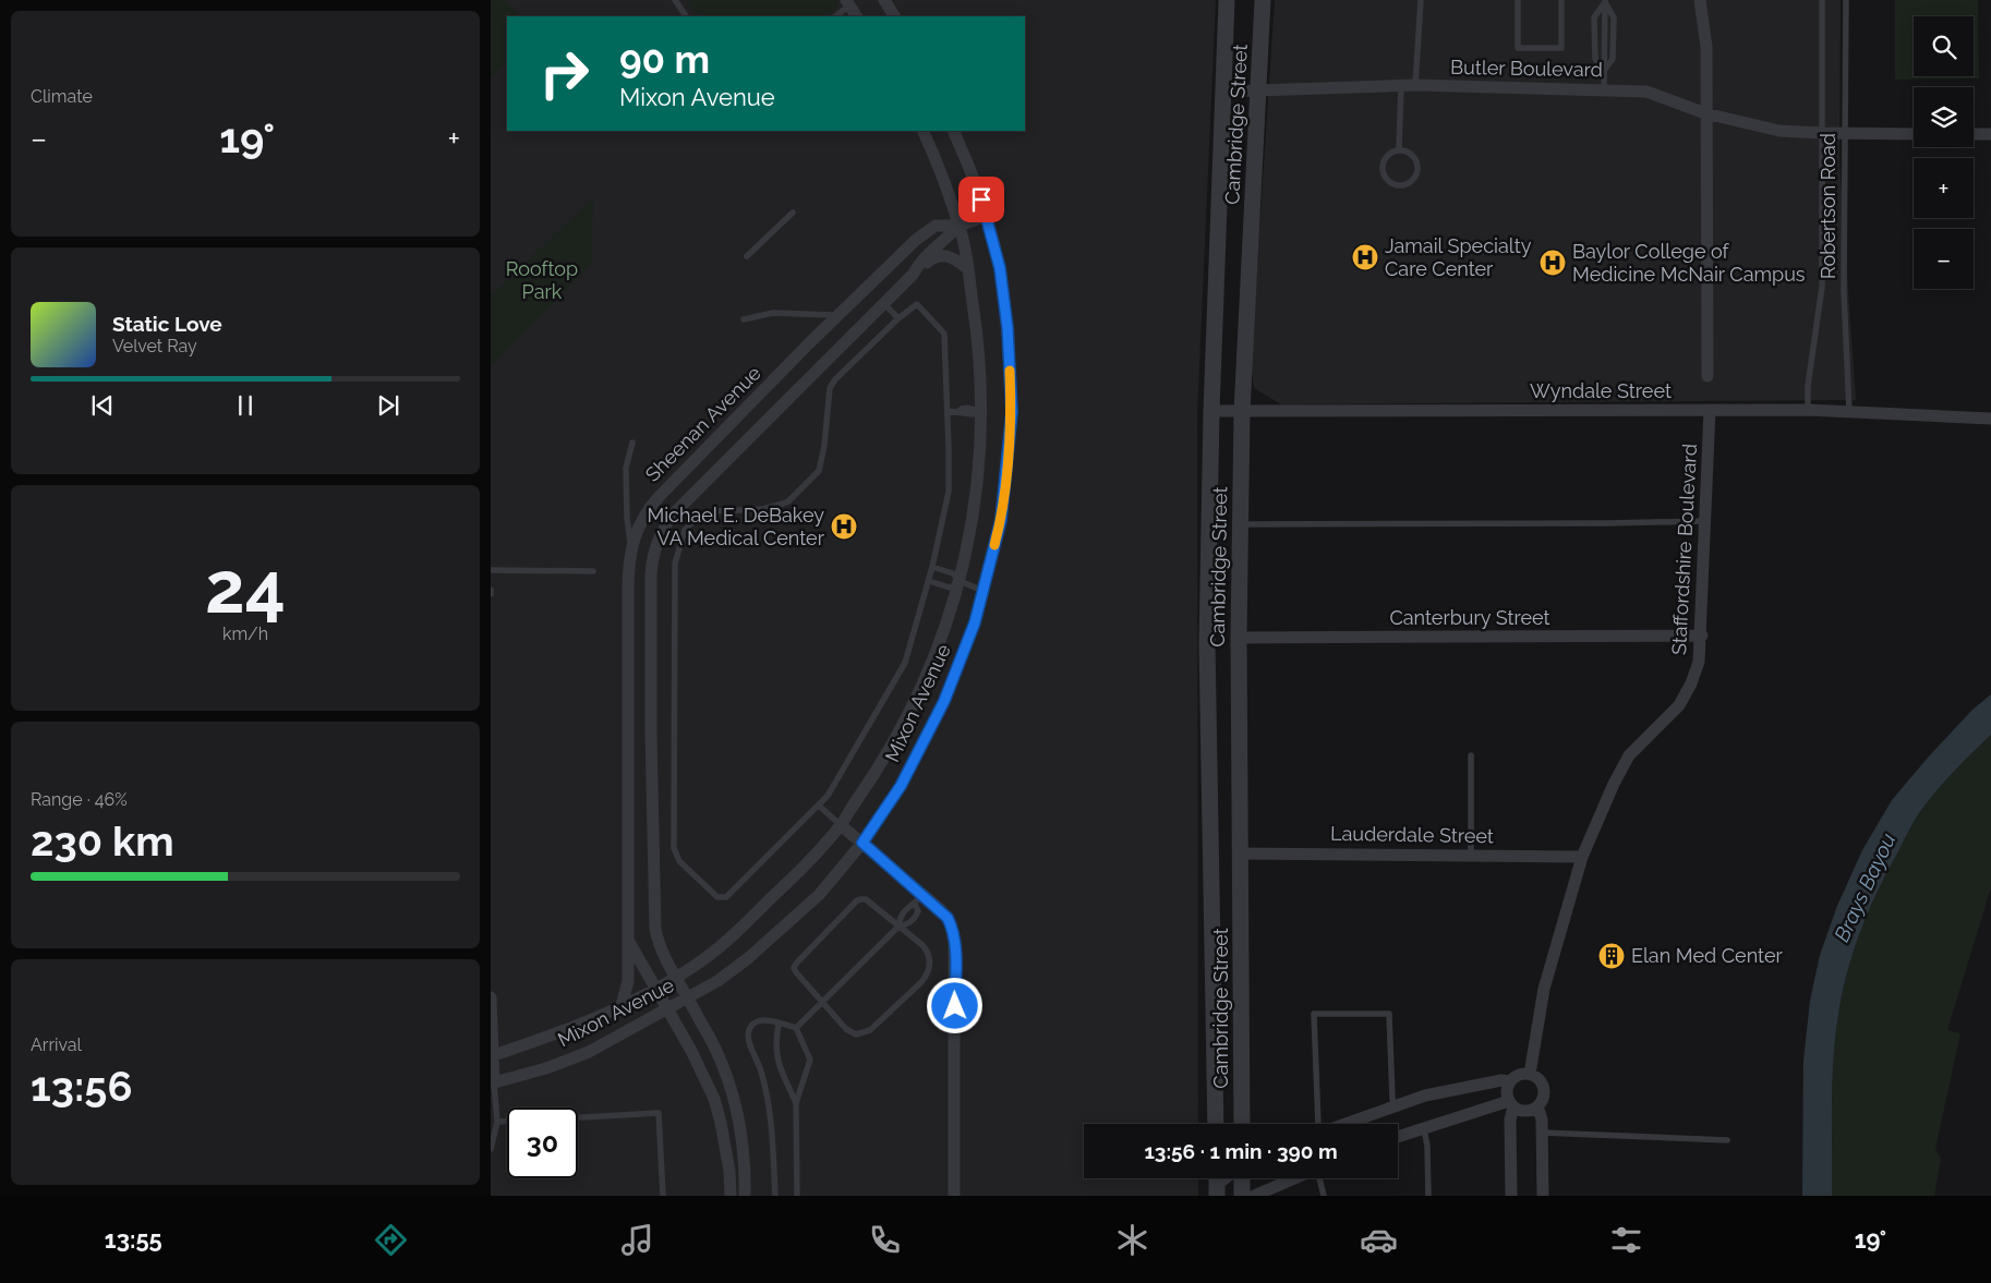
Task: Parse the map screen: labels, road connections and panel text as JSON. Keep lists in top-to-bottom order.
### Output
{
  "streets": {
    "street": [
      "Butler Boulevard",
      "Cambridge Street",
      "Wyndale Street",
      "Sheenan Avenue",
      "Staffordshire Boulevard",
      "Canterbury Street",
      "Mixon Avenue",
      "Lauderdale Street"
    ],
    "lane": ["Robertson Road"]
  },
  "crossings": [
    ["Butler Boulevard", "Cambridge Street"],
    ["Butler Boulevard", "Robertson Road"],
    ["Cambridge Street", "Wyndale Street"],
    ["Cambridge Street", "Canterbury Street"],
    ["Cambridge Street", "Lauderdale Street"],
    ["Robertson Road", "Wyndale Street"],
    ["Wyndale Street", "Staffordshire Boulevard"],
    ["Sheenan Avenue", "Mixon Avenue"],
    ["Staffordshire Boulevard", "Canterbury Street"],
    ["Staffordshire Boulevard", "Lauderdale Street"]
  ],
  "water": ["Brays Bayou"],
  "parks": ["Rooftop Park"],
  "places": {
    "hospital": ["Jamail Specialty Care Center", "Baylor College of Medicine McNair Campus", "Michael E. DeBakey VA Medical Center"],
    "building": ["Elan Med Center"]
  },
  "page": {
    "tile": [
      "Climate",
      ["24", "km/h"],
      ["Range · 46%", "230 km"],
      ["Arrival", "13:56"]
    ],
    "map_buttons": ["+", "−"],
    "turn": ["90 m", "Mixon Avenue"],
    "heat": ["−", "19°", "+"],
    "song": ["Static Love", "Velvet Ray"],
    "limit": "30",
    "trip": "13:56 · 1 min · 390 m",
    "tabs": ["13:55", "19°"]
  }
}
